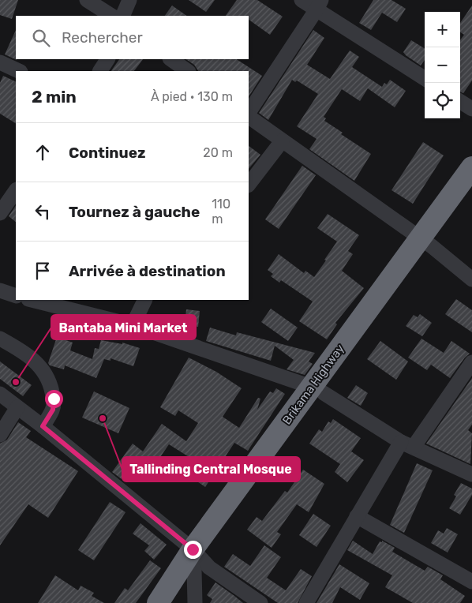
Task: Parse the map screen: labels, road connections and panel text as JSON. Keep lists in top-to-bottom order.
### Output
{
  "streets": {
    "highway": ["Brikama Highway"]
  },
  "places": ["Bantaba Mini Market", "Tallinding Central Mosque"],
  "page": {
    "map_buttons": ["+", "−"],
    "search": "Rechercher",
    "heading": ["2 min", "À pied · 130 m"],
    "list": [
      ["Continuez", "20 m"],
      ["Tournez à gauche", "110 m"],
      "Arrivée à destination"
    ]
  }
}
